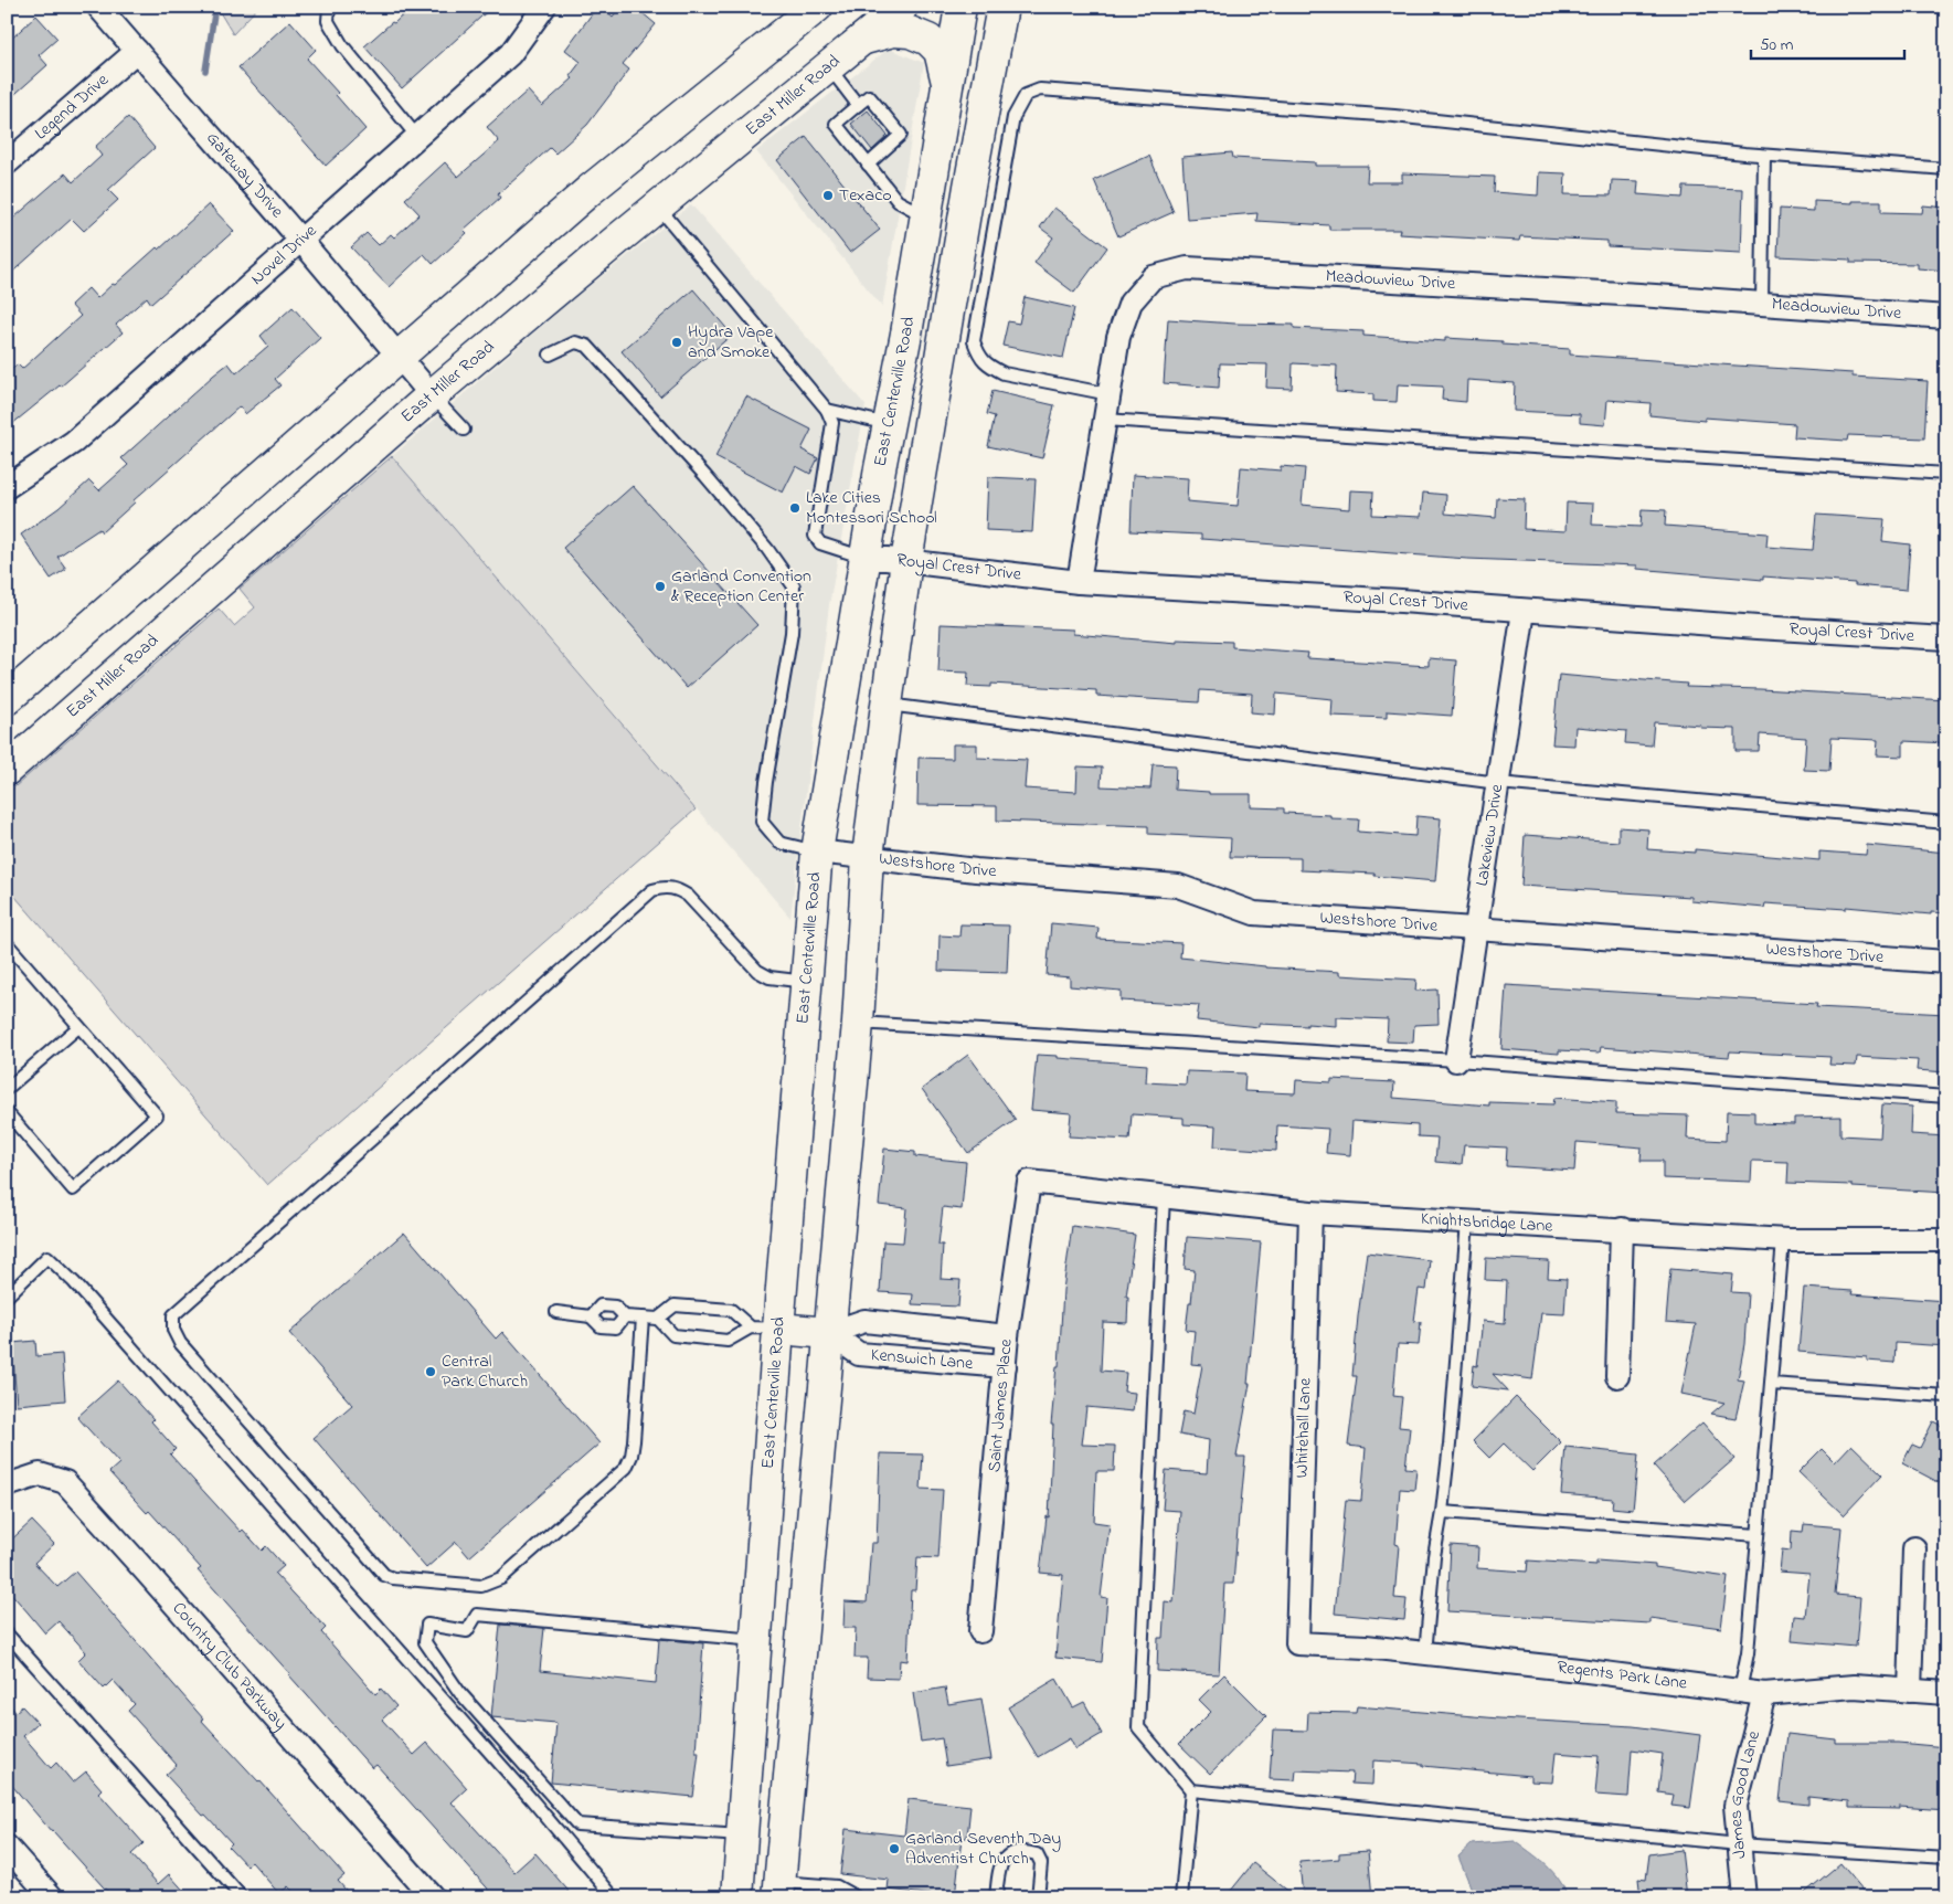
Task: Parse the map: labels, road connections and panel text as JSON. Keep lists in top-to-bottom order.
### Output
{
  "streets": {
    "main road": ["East Miller Road", "East Centerville Road"],
    "street": [
      "Legend Drive",
      "Gateway Drive",
      "Novel Drive",
      "Meadowview Drive",
      "Royal Crest Drive",
      "Lakeview Drive",
      "Westshore Drive",
      "Knightsbridge Lane",
      "Kenswich Lane",
      "Saint James Place",
      "Whitehall Lane",
      "Country Club Parkway",
      "Regents Park Lane",
      "James Good Lane"
    ]
  },
  "crossings": [
    ["East Miller Road", "Gateway Drive"],
    ["Legend Drive", "Gateway Drive"],
    ["Gateway Drive", "Novel Drive"],
    ["Meadowview Drive", "Royal Crest Drive"],
    ["East Centerville Road", "Royal Crest Drive"],
    ["East Centerville Road", "Westshore Drive"],
    ["Royal Crest Drive", "Lakeview Drive"],
    ["Lakeview Drive", "Westshore Drive"],
    ["Knightsbridge Lane", "Saint James Place"],
    ["Knightsbridge Lane", "Whitehall Lane"],
    ["Kenswich Lane", "Saint James Place"],
    ["Whitehall Lane", "Regents Park Lane"],
    ["Regents Park Lane", "James Good Lane"]
  ],
  "places": [
    "Texaco",
    "Hydra Vape and Smoke",
    "Lake Cities Montessori School",
    "Garland Convention & Reception Center",
    "Central Park Church",
    "Garland Seventh Day Adventist Church"
  ],
  "scale_bar": "50 m"
}
